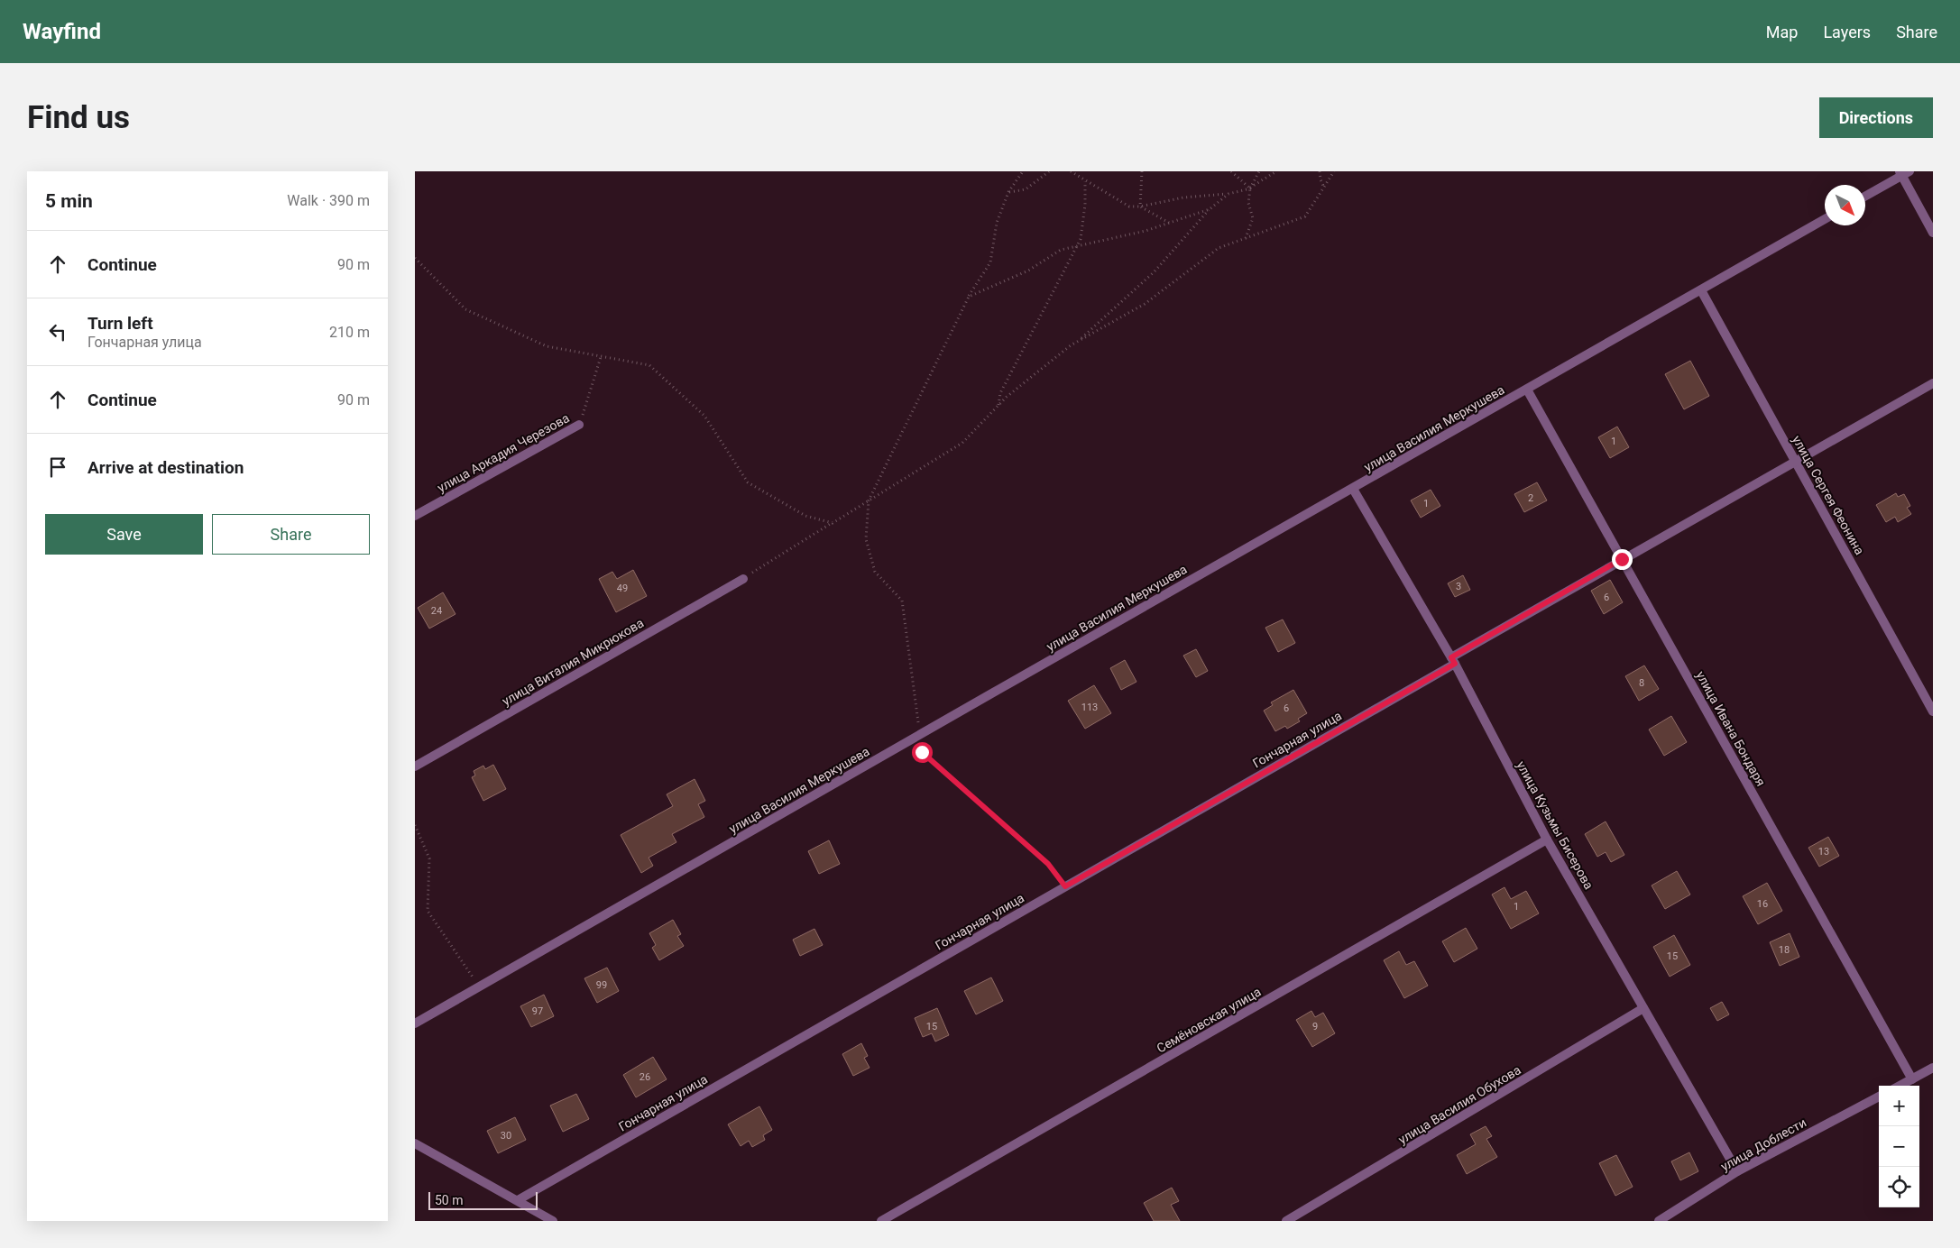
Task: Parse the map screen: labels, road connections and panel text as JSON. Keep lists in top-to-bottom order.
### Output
{
  "streets": {
    "street": [
      "улица Василия Меркушева",
      "улица Аркадия Черезова",
      "улица Сергея Феонина",
      "улица Виталия Микрюкова",
      "улица Ивана Бондаря",
      "Гончарная улица",
      "улица Кузьмы Бисерова",
      "Семёновская улица",
      "улица Василия Обухова",
      "улица Доблести"
    ]
  },
  "crossings": [
    ["улица Василия Меркушева", "улица Сергея Феонина"],
    ["улица Василия Меркушева", "улица Ивана Бондаря"],
    ["улица Василия Меркушева", "улица Кузьмы Бисерова"],
    ["улица Сергея Феонина", "Гончарная улица"],
    ["улица Ивана Бондаря", "Гончарная улица"],
    ["Гончарная улица", "улица Кузьмы Бисерова"],
    ["улица Кузьмы Бисерова", "Семёновская улица"],
    ["улица Кузьмы Бисерова", "улица Василия Обухова"],
    ["улица Кузьмы Бисерова", "улица Доблести"]
  ],
  "house_numbers": [
    "1",
    "2",
    "1",
    "3",
    "49",
    "6",
    "24",
    "8",
    "113",
    "6",
    "13",
    "16",
    "1",
    "18",
    "15",
    "99",
    "97",
    "15",
    "9",
    "26",
    "30"
  ],
  "scale_bar": "50 m",
  "north": "bottom right",
  "page": {
    "header": "Wayfind",
    "nav": ["Map", "Layers", "Share"],
    "buttons": [
      "Directions",
      ["Save", "Share"]
    ],
    "title": "Find us",
    "heading": ["5 min", "Walk · 390 m"],
    "list": [
      ["Continue", "90 m"],
      ["Turn left", "Гончарная улица", "210 m"],
      ["Continue", "90 m"],
      "Arrive at destination"
    ],
    "map_buttons": ["+", "−"],
    "scale": "50 m"
  }
}
